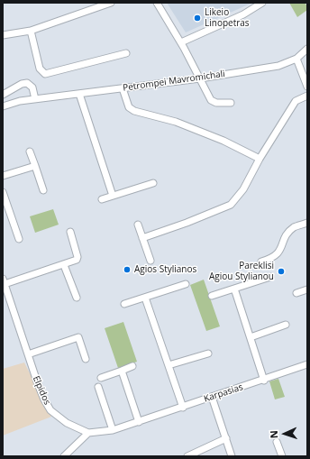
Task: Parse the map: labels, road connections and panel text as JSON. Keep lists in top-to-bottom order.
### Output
{
  "streets": {
    "street": ["Petrompei Mavromichali", "Elpidos", "Karpasias"]
  },
  "places": ["Likeio Linopetras", "Agios Stylianos", "Pareklisi Agiou Stylianou"],
  "north": "left"
}
